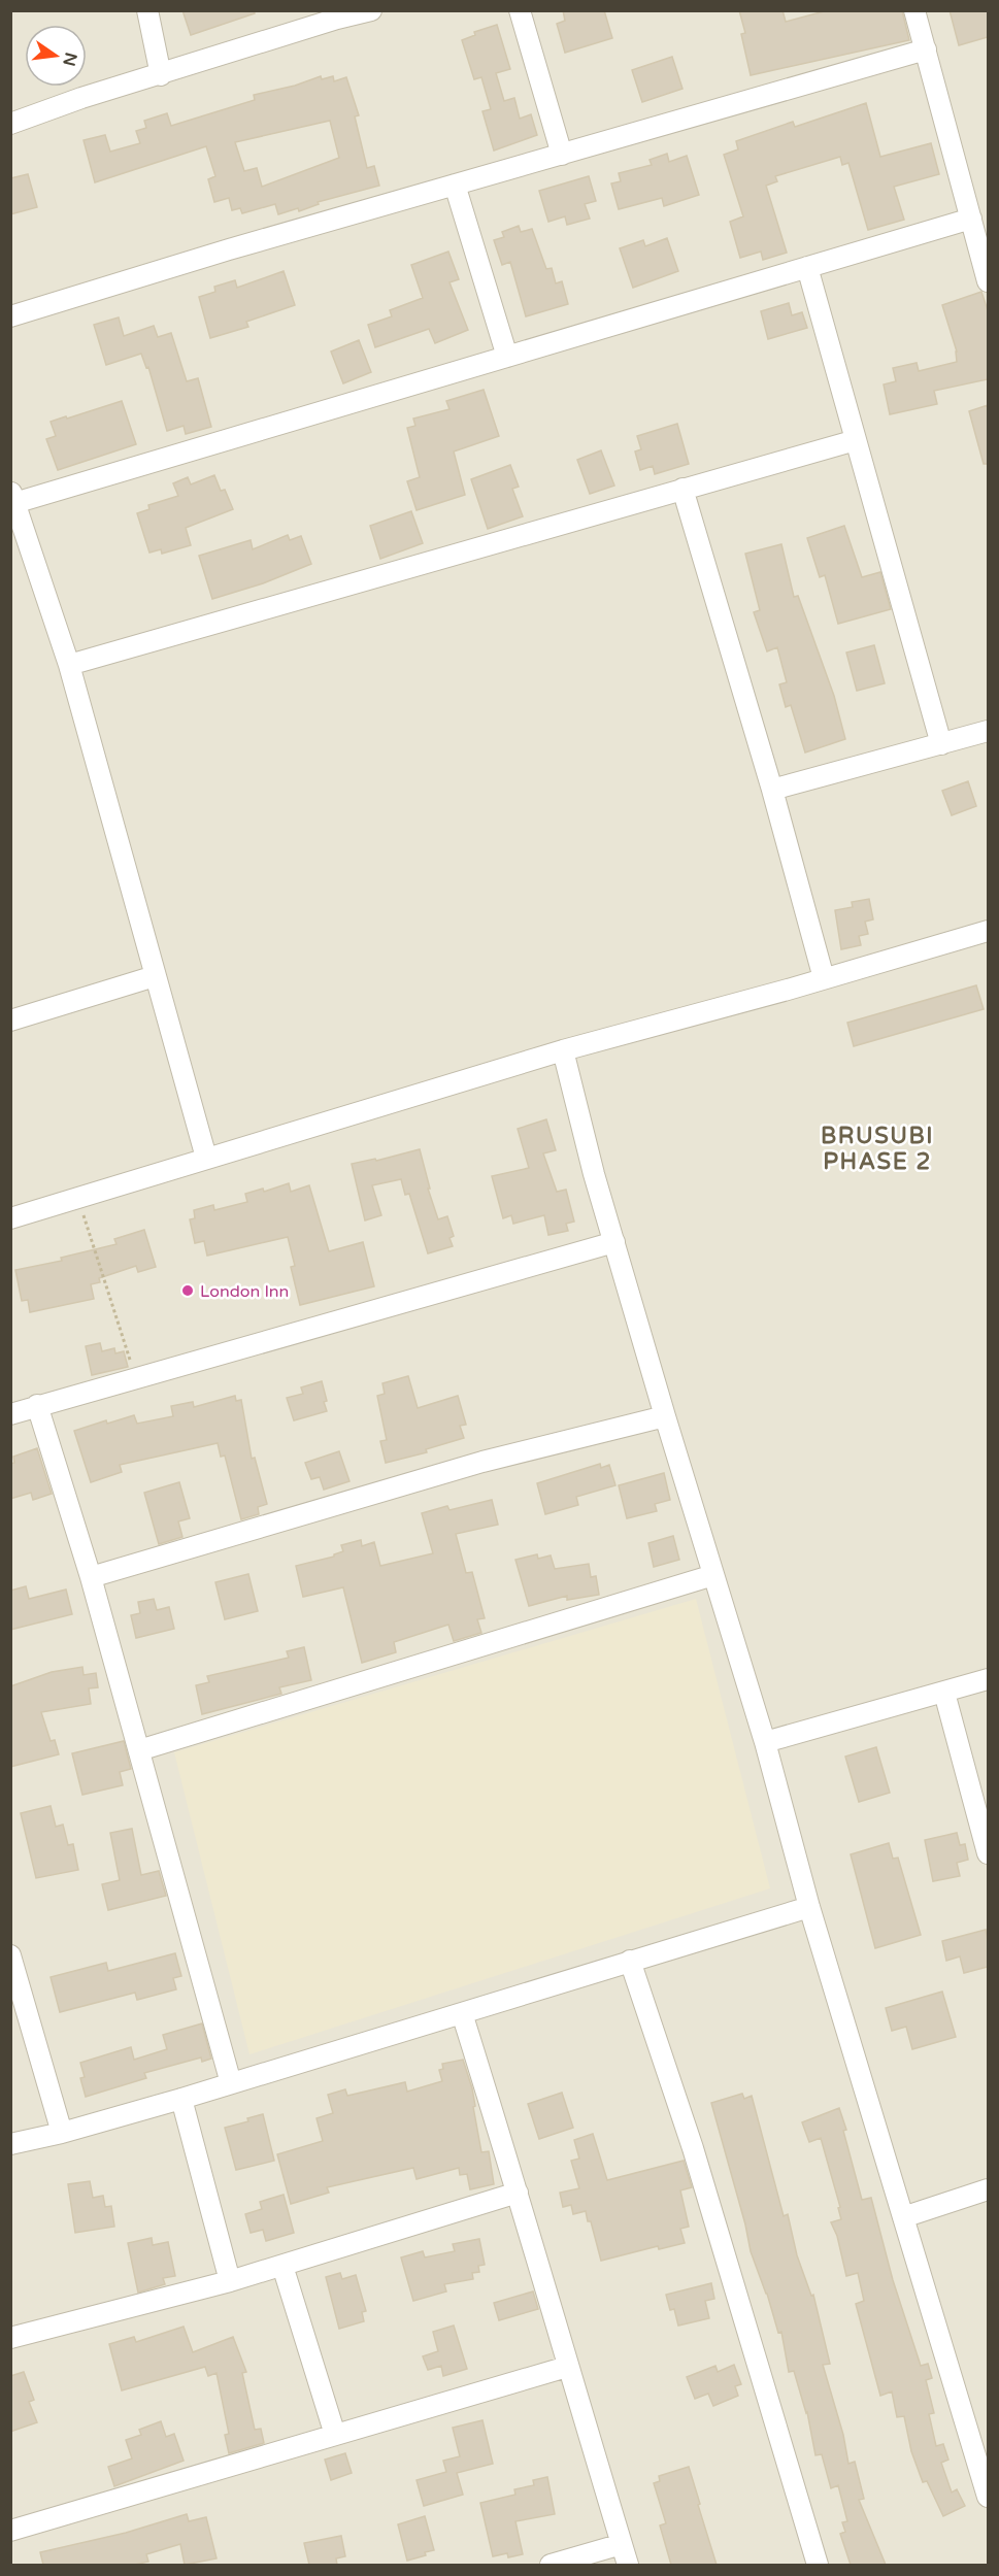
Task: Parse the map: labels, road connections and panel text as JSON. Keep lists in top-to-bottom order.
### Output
{
  "districts": ["BRUSUBI PHASE 2"],
  "places": ["London Inn"],
  "north": "right"
}
